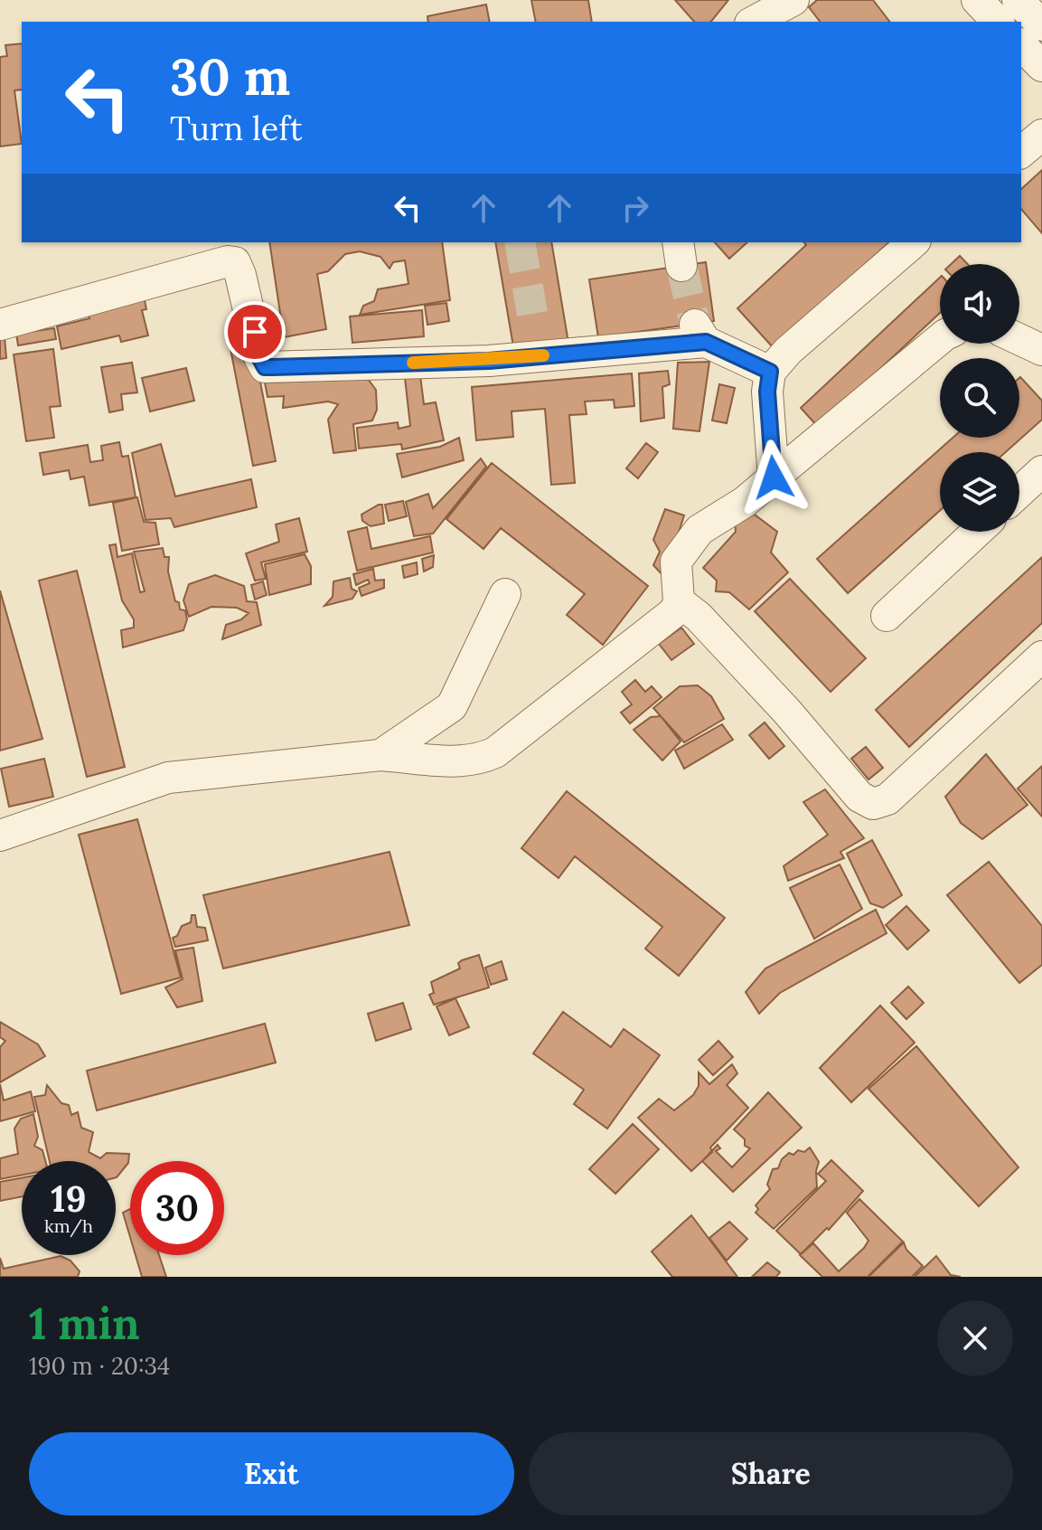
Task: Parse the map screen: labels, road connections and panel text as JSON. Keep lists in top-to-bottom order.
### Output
{
  "page": {
    "turn": ["30 m", "Turn left"],
    "speed": "19 km/h",
    "limit": "30",
    "heading": ["1 min", "190 m · 20:34"],
    "buttons": ["Exit", "Share"]
  }
}
